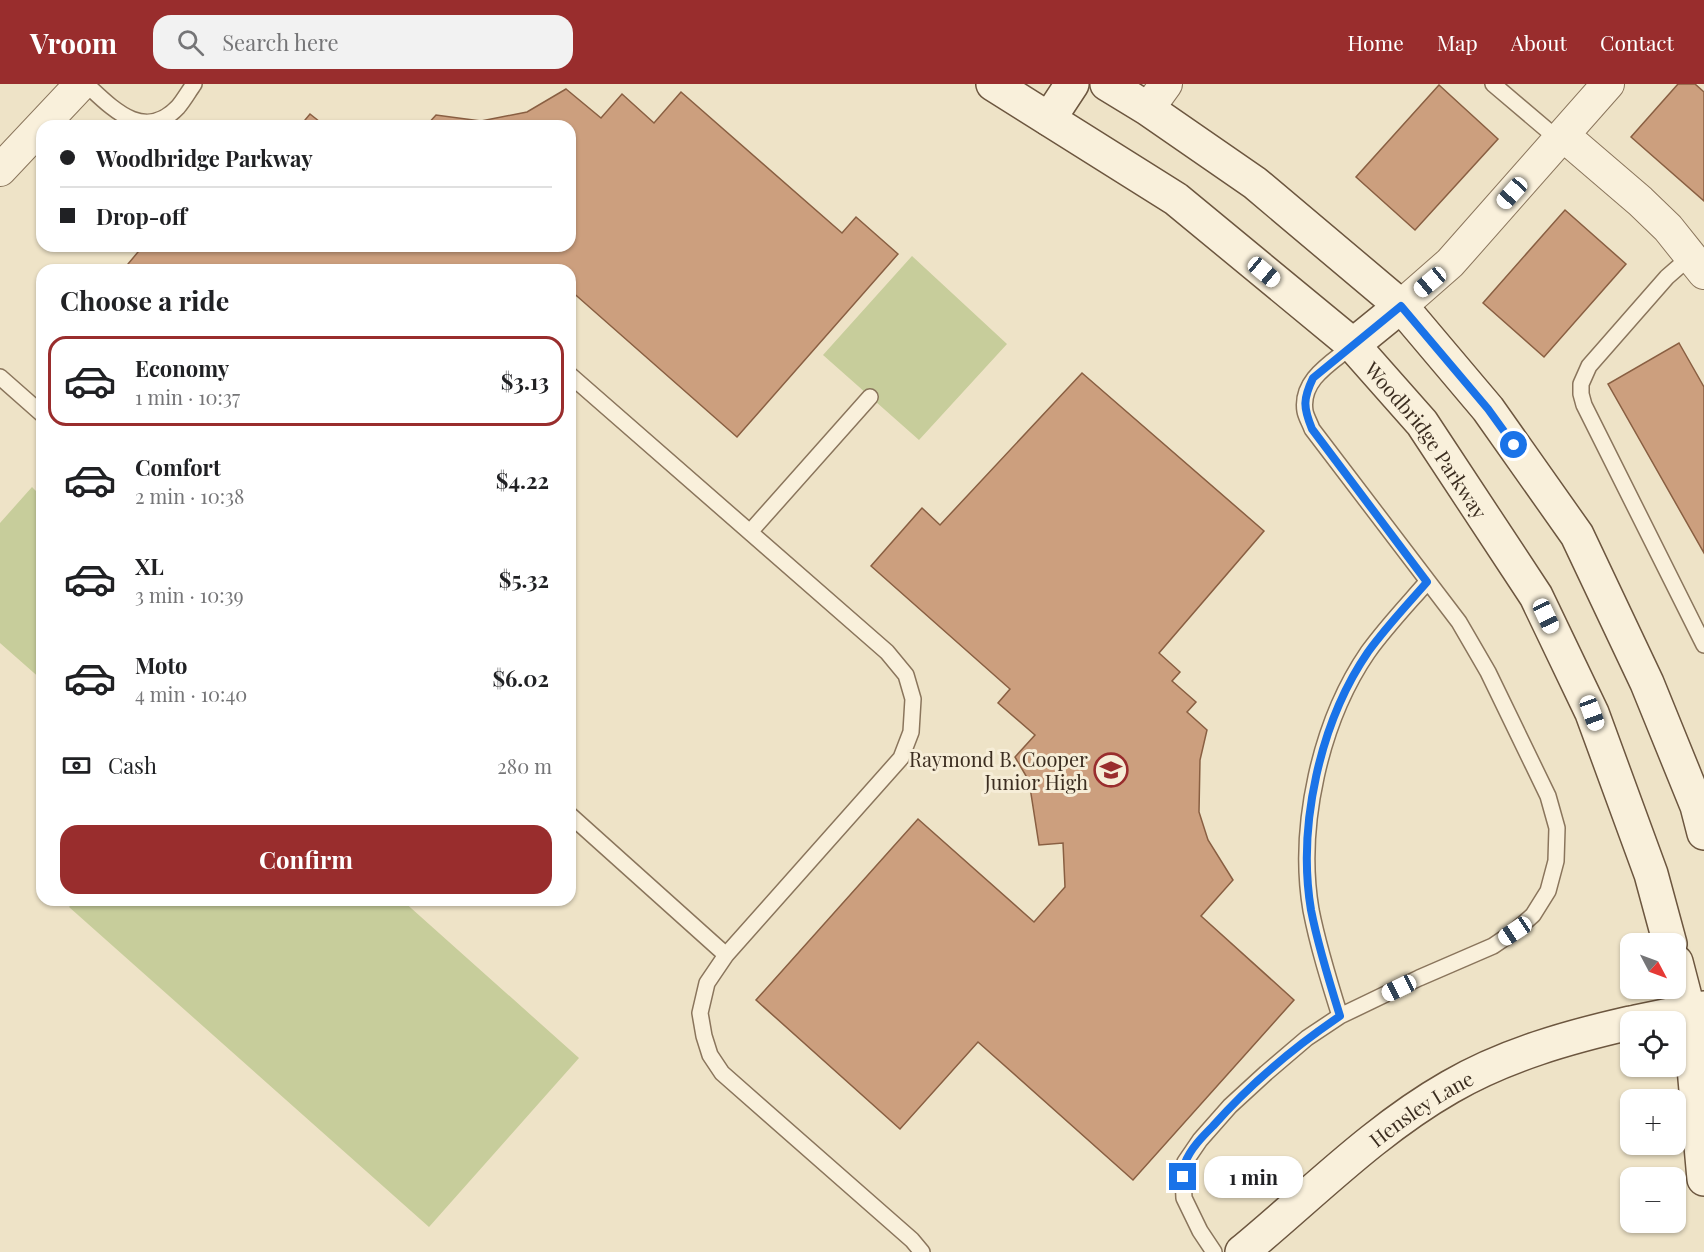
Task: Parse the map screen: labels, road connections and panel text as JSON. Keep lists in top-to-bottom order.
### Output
{
  "streets": {
    "main road": ["Woodbridge Parkway", "Hensley Lane"]
  },
  "places": {
    "school or university": ["Raymond B. Cooper Junior High"]
  },
  "north": "bottom right",
  "page": {
    "header": "Vroom",
    "search": "Search here",
    "nav": [
      "Home",
      "Map",
      "About",
      "Contact"
    ],
    "banner": ["Woodbridge Parkway", "Drop-off"],
    "heading": "Choose a ride",
    "list": [
      {
        "name": "Economy",
        "note": "1 min · 10:37",
        "value": "$3.13"
      },
      {
        "name": "Comfort",
        "note": "2 min · 10:38",
        "value": "$4.22"
      },
      {
        "name": "XL",
        "note": "3 min · 10:39",
        "value": "$5.32"
      },
      {
        "name": "Moto",
        "note": "4 min · 10:40",
        "value": "$6.02"
      }
    ],
    "pay": ["Cash", "280 m"],
    "buttons": "Confirm",
    "map_buttons": ["+", "−"],
    "bubble": "1 min"
  }
}
